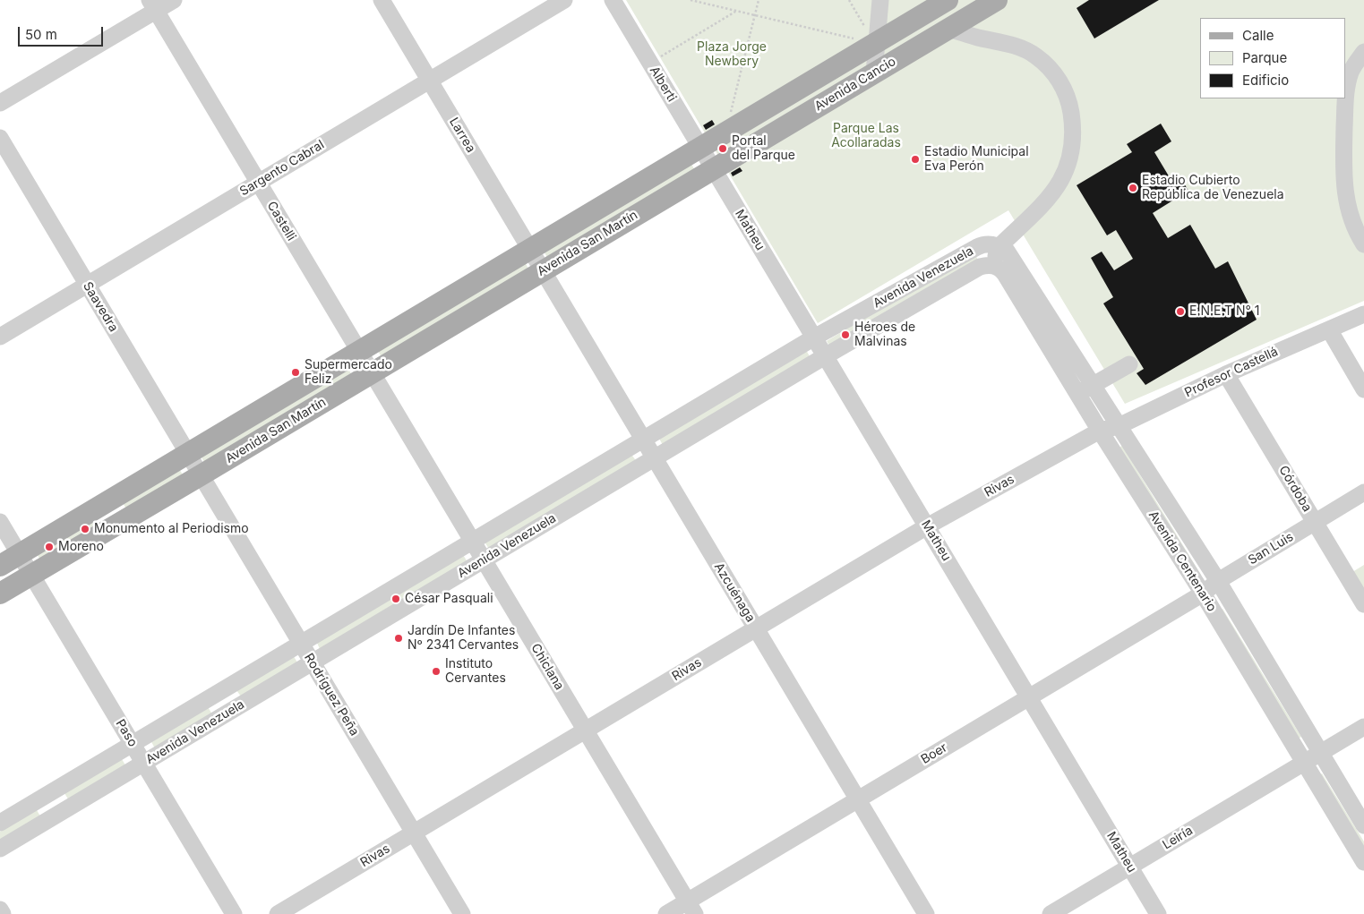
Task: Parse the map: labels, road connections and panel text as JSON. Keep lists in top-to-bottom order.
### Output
{
  "streets": {
    "main road": ["Avenida Cancio", "Avenida San Martín"],
    "street": [
      "Alberti",
      "Larrea",
      "Sargento Cabral",
      "Castelli",
      "Matheu",
      "Avenida Venezuela",
      "Saavedra",
      "Profesor Castellá",
      "Rivas",
      "Córdoba",
      "San Luis",
      "Avenida Centenario",
      "Azcuénaga",
      "Chiclana",
      "Rodríguez Peña",
      "Paso",
      "Boer",
      "Leiría"
    ]
  },
  "crossings": [
    ["Alberti", "Avenida Cancio"],
    ["Alberti", "Matheu"],
    ["Alberti", "Avenida San Martín"],
    ["Avenida Cancio", "Matheu"],
    ["Avenida Cancio", "Avenida San Martín"],
    ["Larrea", "Sargento Cabral"],
    ["Larrea", "Avenida San Martín"],
    ["Larrea", "Azcuénaga"],
    ["Sargento Cabral", "Castelli"],
    ["Sargento Cabral", "Saavedra"],
    ["Castelli", "Avenida San Martín"],
    ["Castelli", "Chiclana"],
    ["Matheu", "Avenida San Martín"],
    ["Matheu", "Avenida Venezuela"],
    ["Matheu", "Rivas"],
    ["Matheu", "Boer"],
    ["Matheu", "Leiría"],
    ["Avenida San Martín", "Saavedra"],
    ["Avenida San Martín", "Azcuénaga"],
    ["Avenida San Martín", "Chiclana"],
    ["Avenida San Martín", "Rodríguez Peña"],
    ["Avenida San Martín", "Paso"],
    ["Avenida Venezuela", "Avenida Centenario"],
    ["Avenida Venezuela", "Azcuénaga"],
    ["Avenida Venezuela", "Chiclana"],
    ["Avenida Venezuela", "Rodríguez Peña"],
    ["Avenida Venezuela", "Paso"],
    ["Saavedra", "Rodríguez Peña"],
    ["Profesor Castellá", "Rivas"],
    ["Profesor Castellá", "Córdoba"],
    ["Profesor Castellá", "Avenida Centenario"],
    ["Rivas", "Avenida Centenario"],
    ["Rivas", "Azcuénaga"],
    ["Rivas", "Chiclana"],
    ["Rivas", "Rodríguez Peña"],
    ["Córdoba", "San Luis"],
    ["San Luis", "Avenida Centenario"],
    ["San Luis", "Boer"],
    ["Avenida Centenario", "Boer"],
    ["Avenida Centenario", "Leiría"],
    ["Azcuénaga", "Boer"],
    ["Chiclana", "Boer"]
  ],
  "parks": ["Plaza Jorge Newbery", "Parque Las Acollaradas"],
  "places": [
    "Portal del Parque",
    "Estadio Municipal Eva Perón",
    "Estadio Cubierto República de Venezuela",
    "E.N.E.T N° 1",
    "Héroes de Malvinas",
    "Supermercado Feliz",
    "Monumento al Periodismo",
    "Moreno",
    "César Pasquali",
    "Jardín De Infantes Nº 2341 Cervantes",
    "Instituto Cervantes"
  ],
  "legend": ["Calle", "Parque", "Edificio"],
  "scale_bar": "50 m"
}
